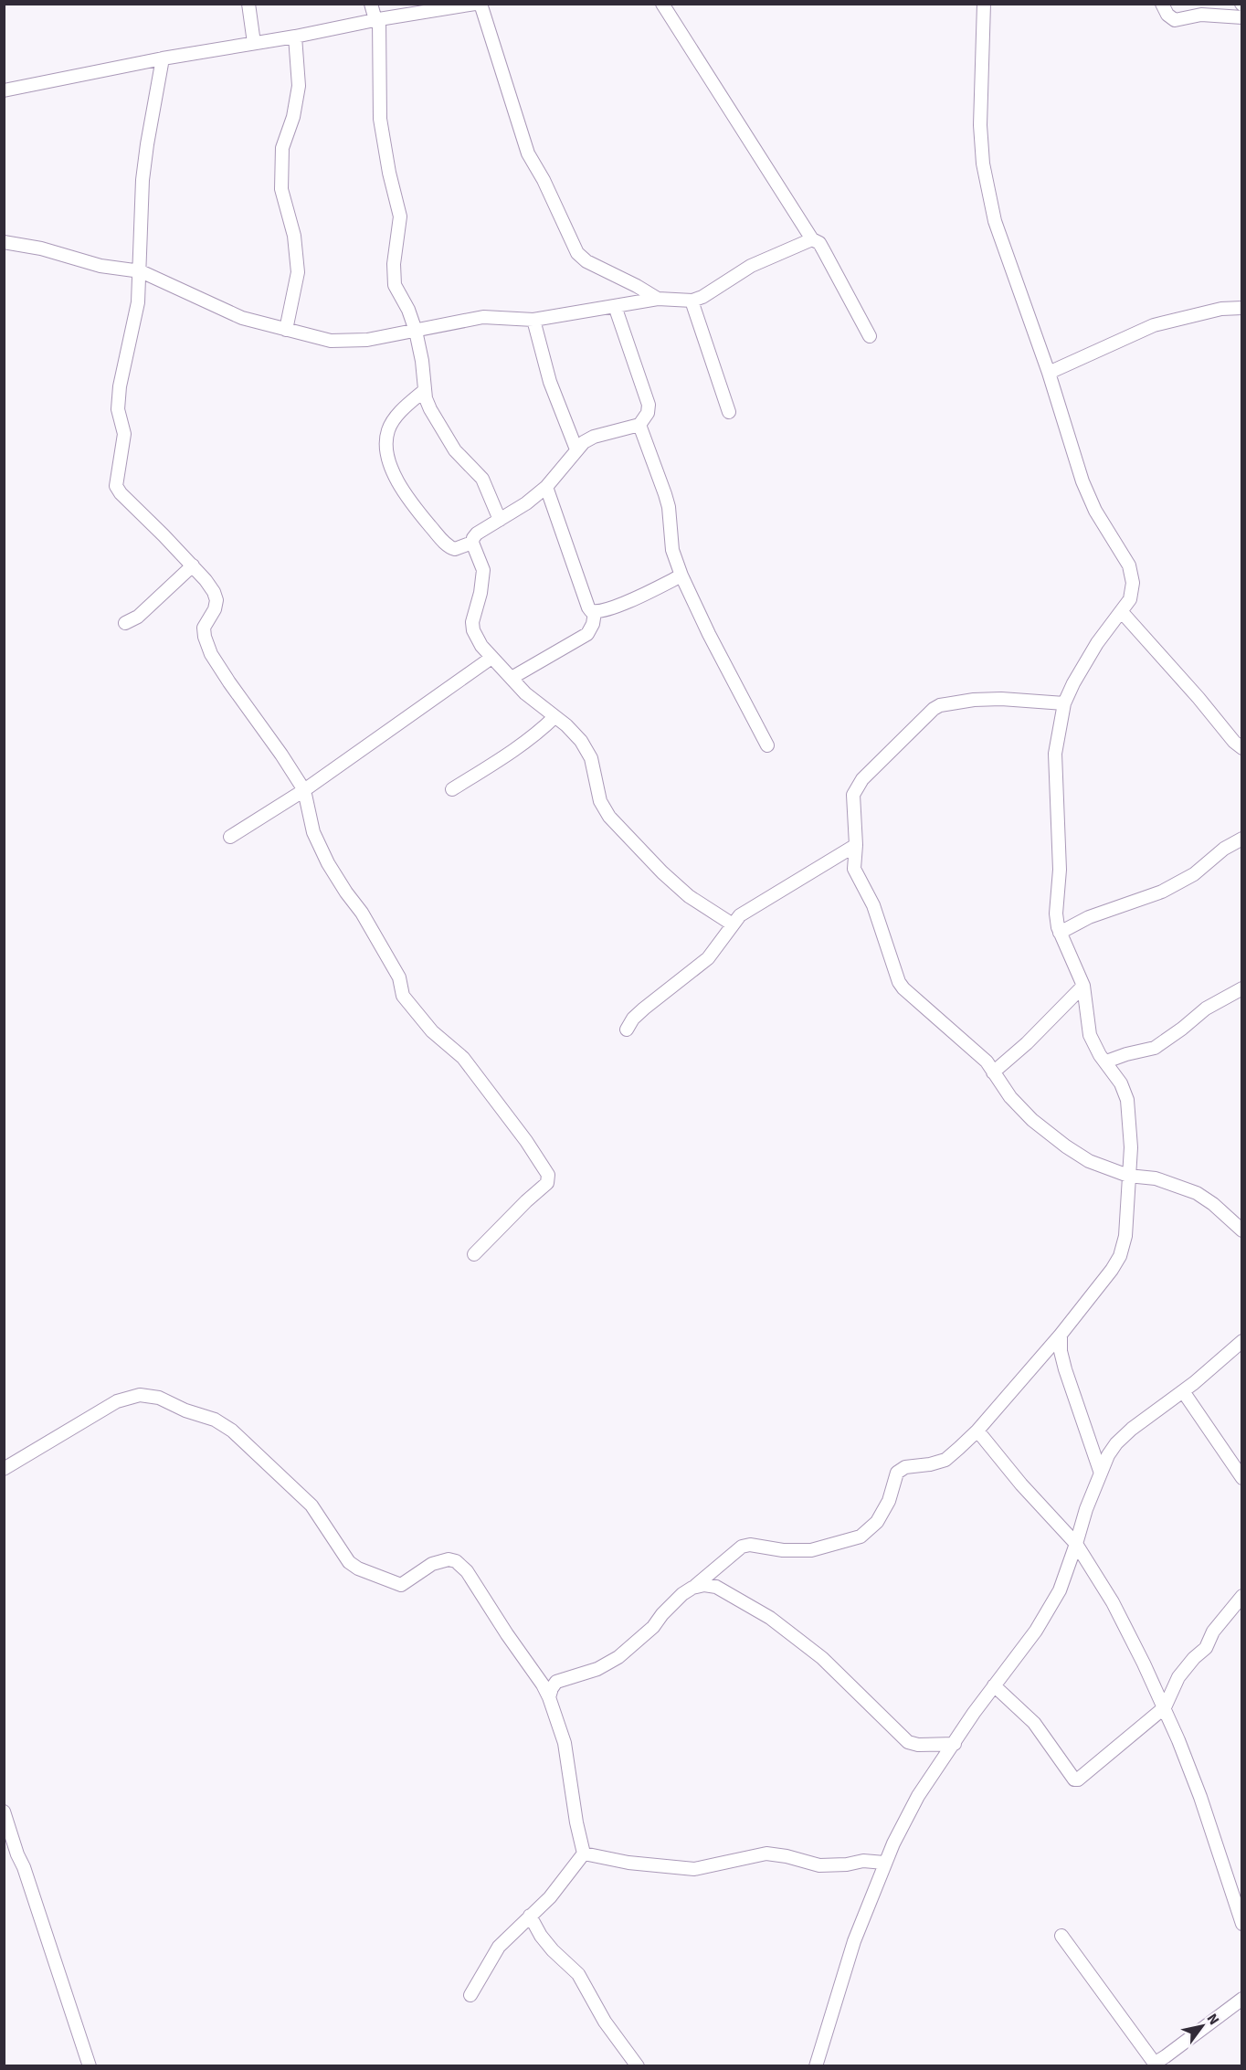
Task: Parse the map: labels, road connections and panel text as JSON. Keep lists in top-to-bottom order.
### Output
{
  "north": "top right"
}
